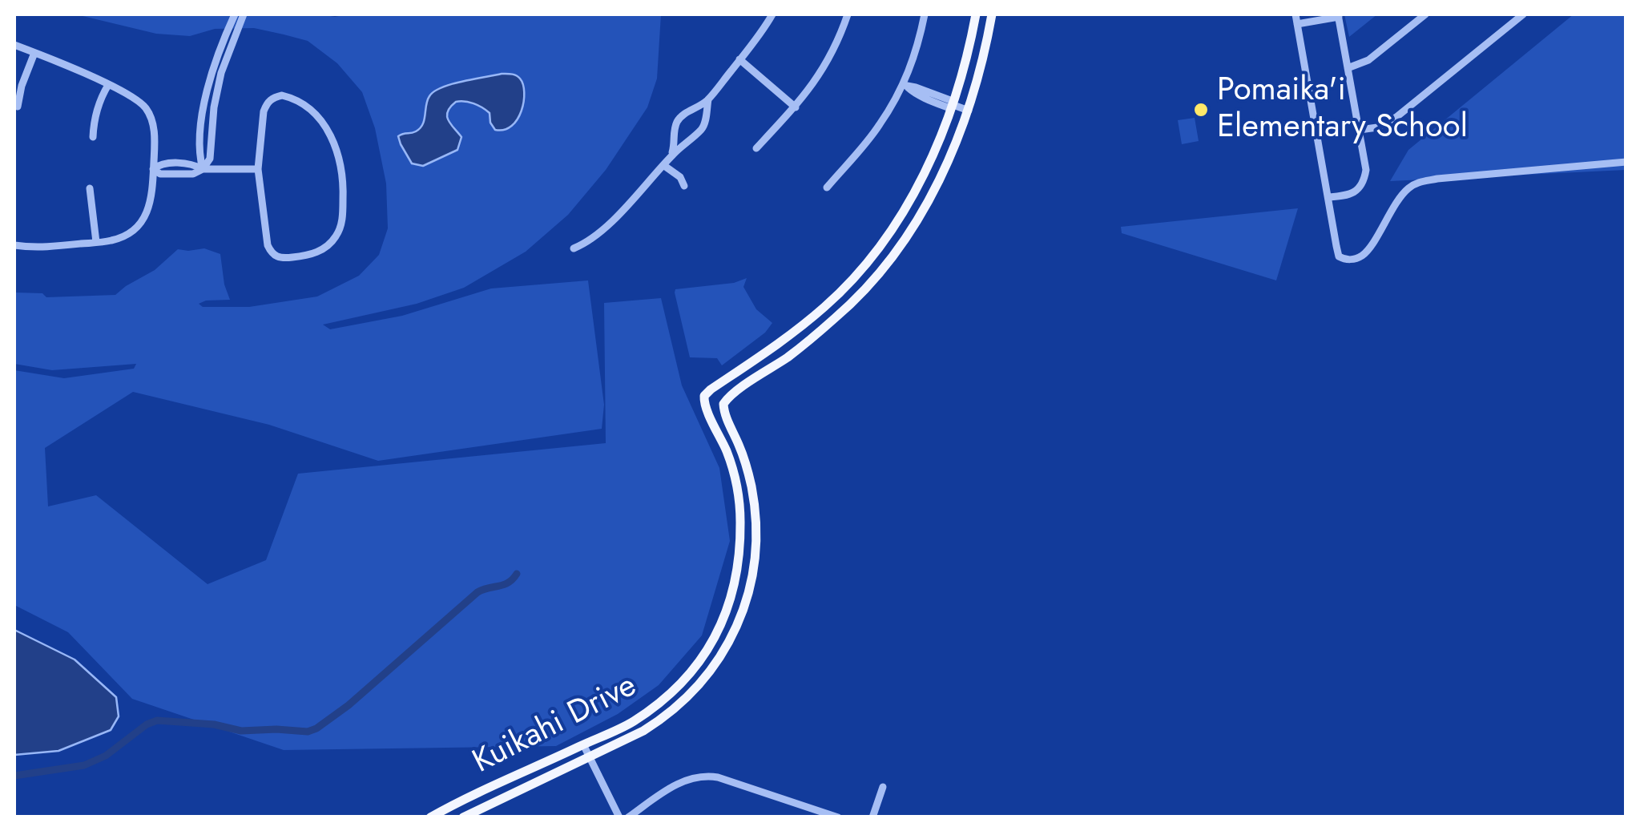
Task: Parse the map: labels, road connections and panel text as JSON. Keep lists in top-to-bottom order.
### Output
{
  "streets": {
    "main road": ["Kuikahi Drive"]
  },
  "places": ["Pomaika'i Elementary School"]
}
